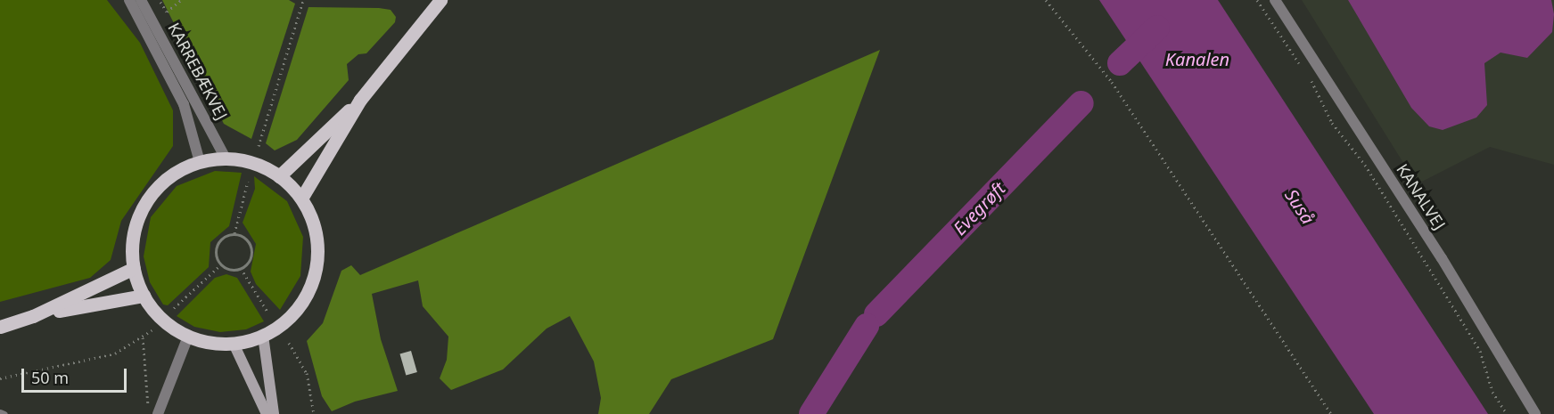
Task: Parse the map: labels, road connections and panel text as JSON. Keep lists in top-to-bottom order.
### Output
{
  "streets": {
    "street": ["KARREBÆKVEJ", "KANALVEJ"]
  },
  "water": ["Kanalen", "Suså", "Evegrøft"],
  "scale_bar": "50 m"
}
